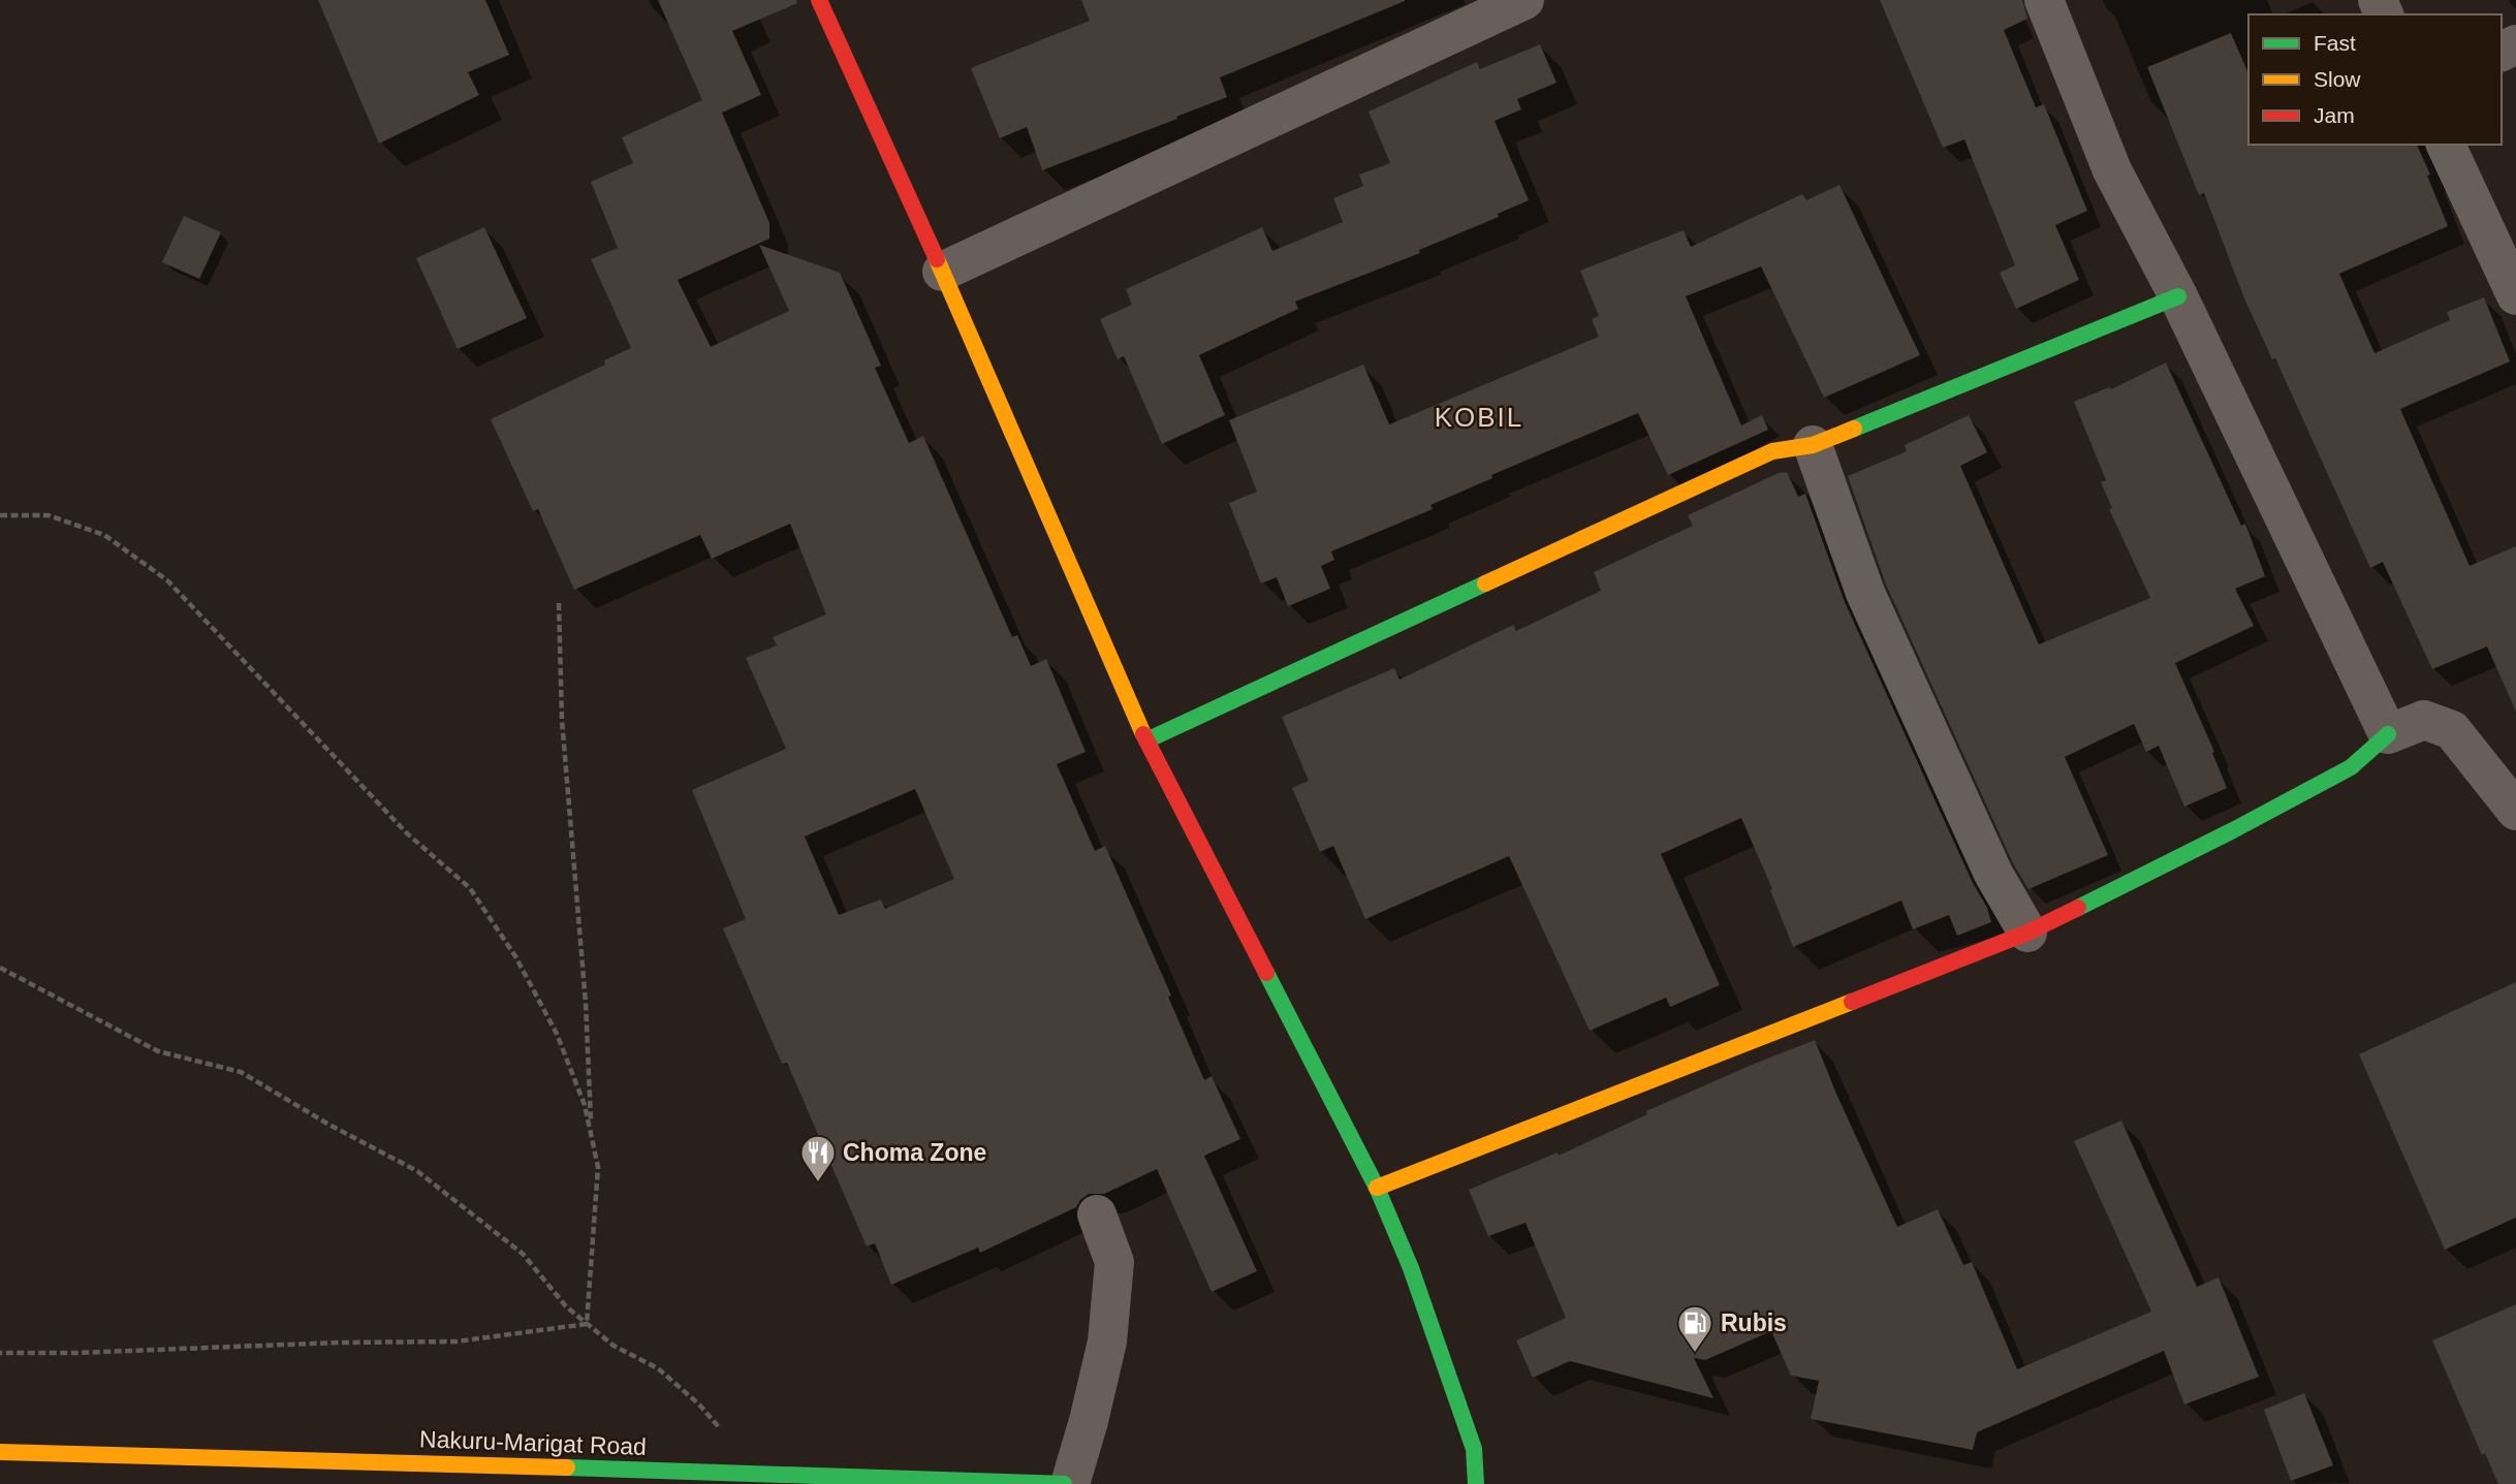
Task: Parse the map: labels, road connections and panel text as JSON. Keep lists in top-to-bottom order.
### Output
{
  "streets": {
    "street": ["Nakuru-Marigat Road"]
  },
  "districts": ["KOBIL"],
  "places": {
    "restaurant": ["Choma Zone"],
    "fuel station": ["Rubis"]
  },
  "legend": ["Fast", "Slow", "Jam"]
}
